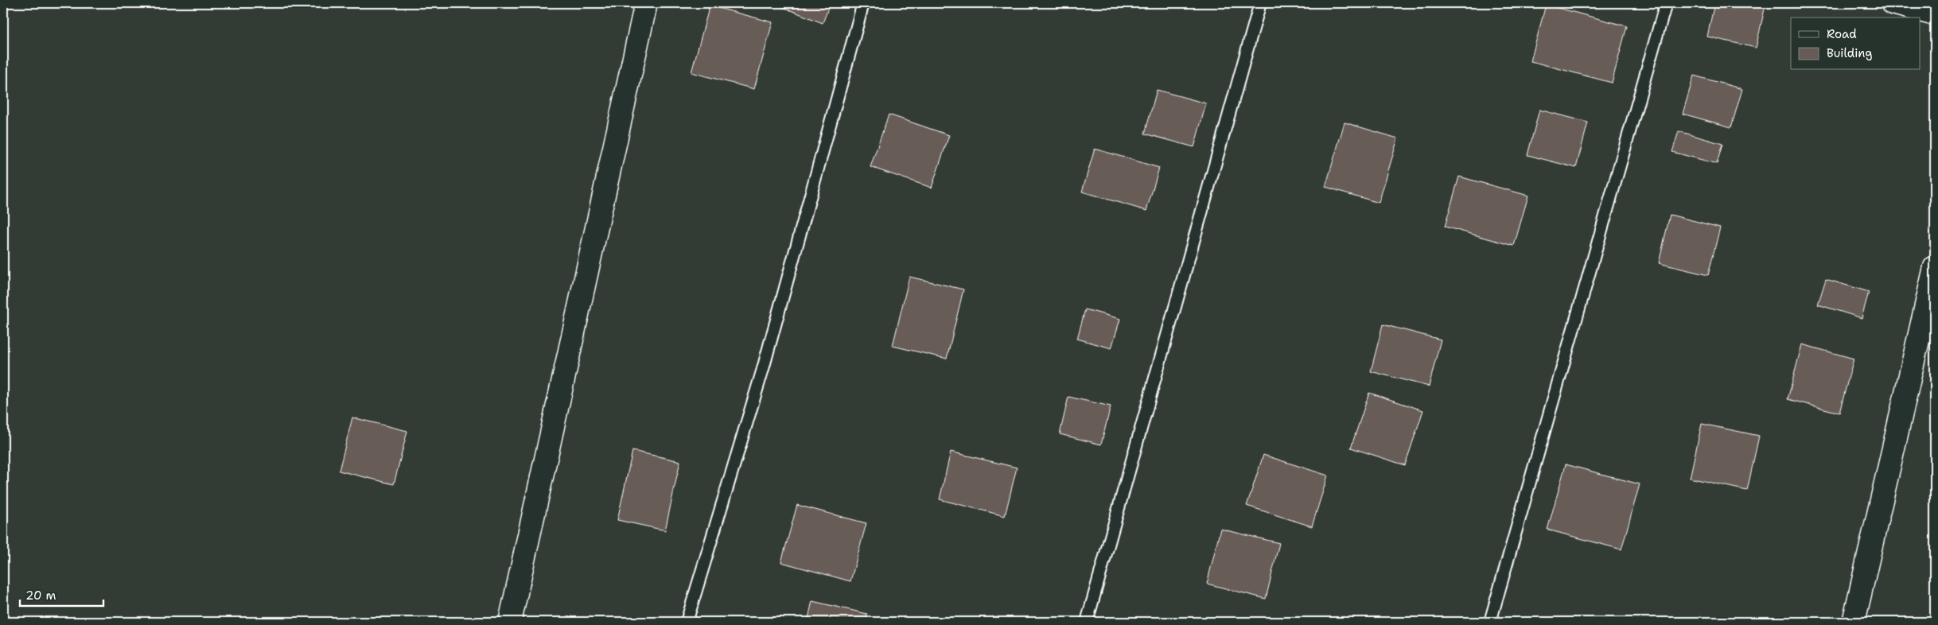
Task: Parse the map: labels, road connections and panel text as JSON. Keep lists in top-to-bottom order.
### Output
{
  "legend": ["Road", "Building"],
  "scale_bar": "20 m"
}
